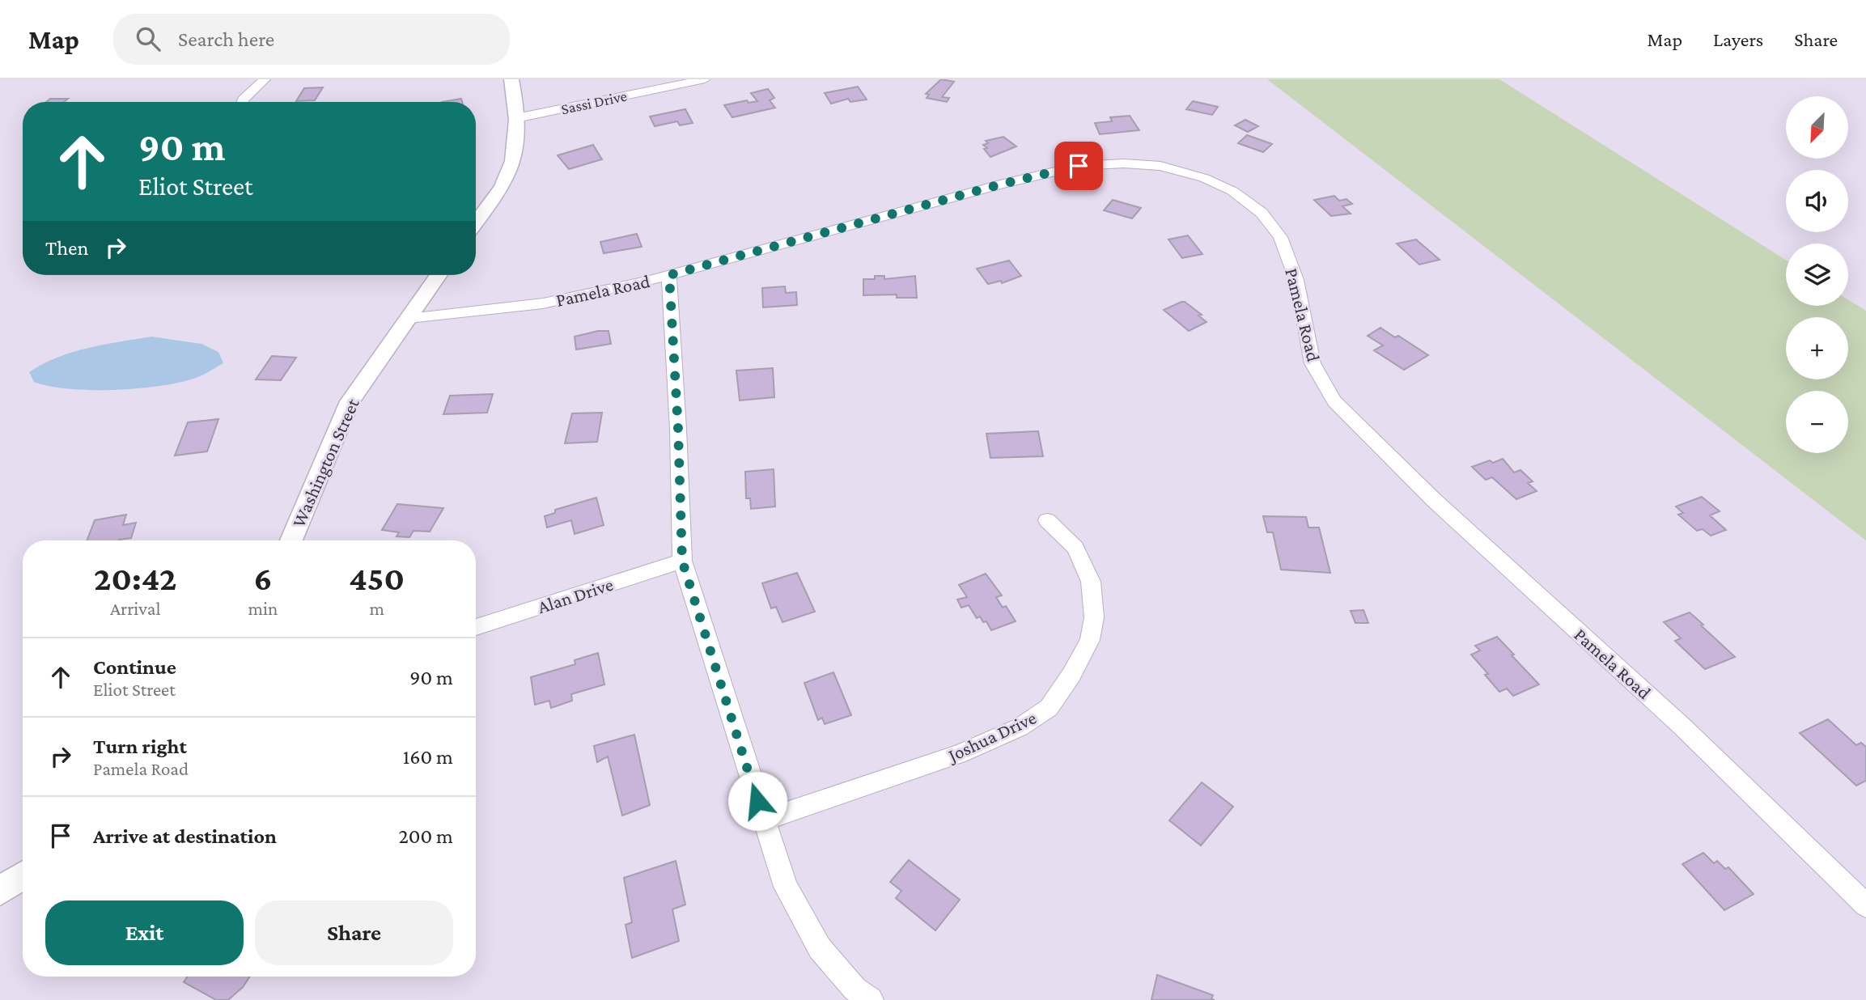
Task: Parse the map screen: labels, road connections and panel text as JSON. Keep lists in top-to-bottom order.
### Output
{
  "streets": {
    "street": [
      "Sassi Drive",
      "Pamela Road",
      "Washington Street",
      "Alan Drive",
      "Joshua Drive"
    ]
  },
  "crossings": [
    ["Pamela Road", "Washington Street"]
  ],
  "north": "bottom left",
  "page": {
    "header": "Map",
    "search": "Search here",
    "nav": ["Map", "Layers", "Share"],
    "map_buttons": ["+", "−"],
    "turn": ["90 m", "Eliot Street"],
    "then": "Then",
    "eta": [
      "20:42",
      "Arrival",
      "6",
      "min",
      "450",
      "m"
    ],
    "list": [
      {
        "name": "Continue",
        "note": "Eliot Street",
        "value": "90 m"
      },
      {
        "name": "Turn right",
        "note": "Pamela Road",
        "value": "160 m"
      },
      {
        "name": "Arrive at destination",
        "value": "200 m"
      }
    ],
    "buttons": ["Exit", "Share"]
  }
}
